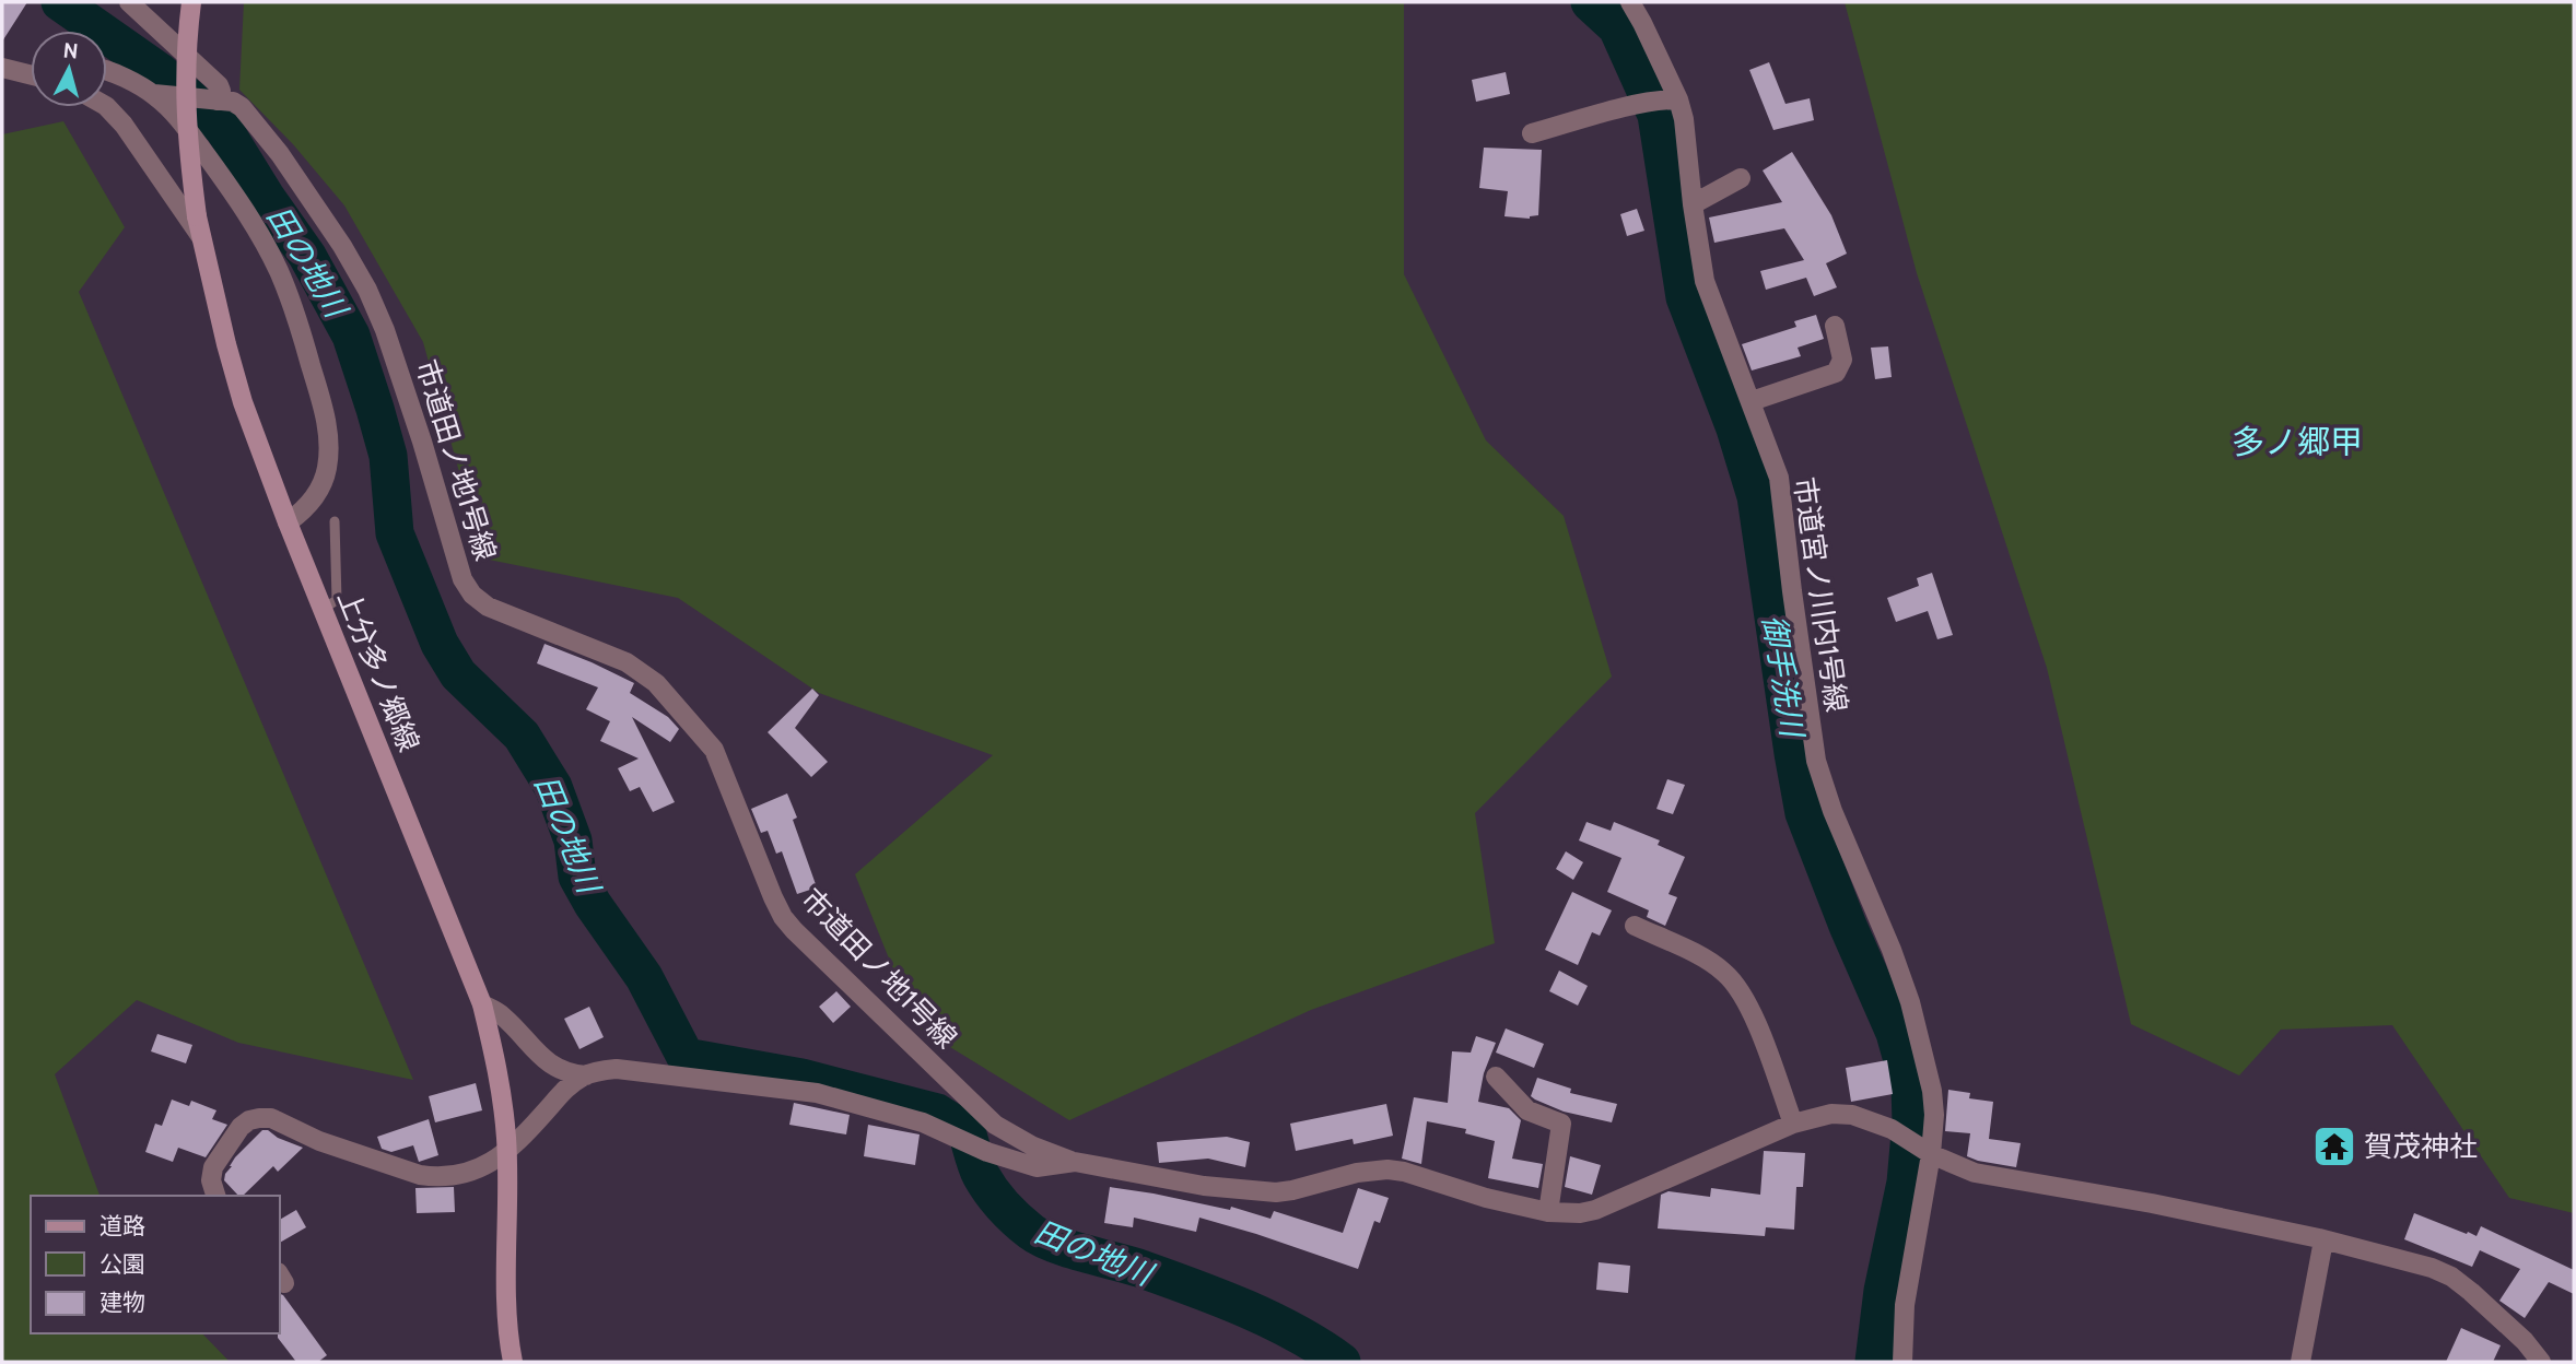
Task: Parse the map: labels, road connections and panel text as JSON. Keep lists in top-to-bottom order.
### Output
{
  "streets": {
    "main road": ["上分多ノ郷線"],
    "street": ["市道田ノ地1号線", "市道宮ノ川内1号線"]
  },
  "districts": ["多ノ郷甲"],
  "water": ["田の地川", "御手洗川"],
  "places": {
    "temple": ["賀茂神社"]
  },
  "legend": ["道路", "公園", "建物"],
  "north": "top"
}
